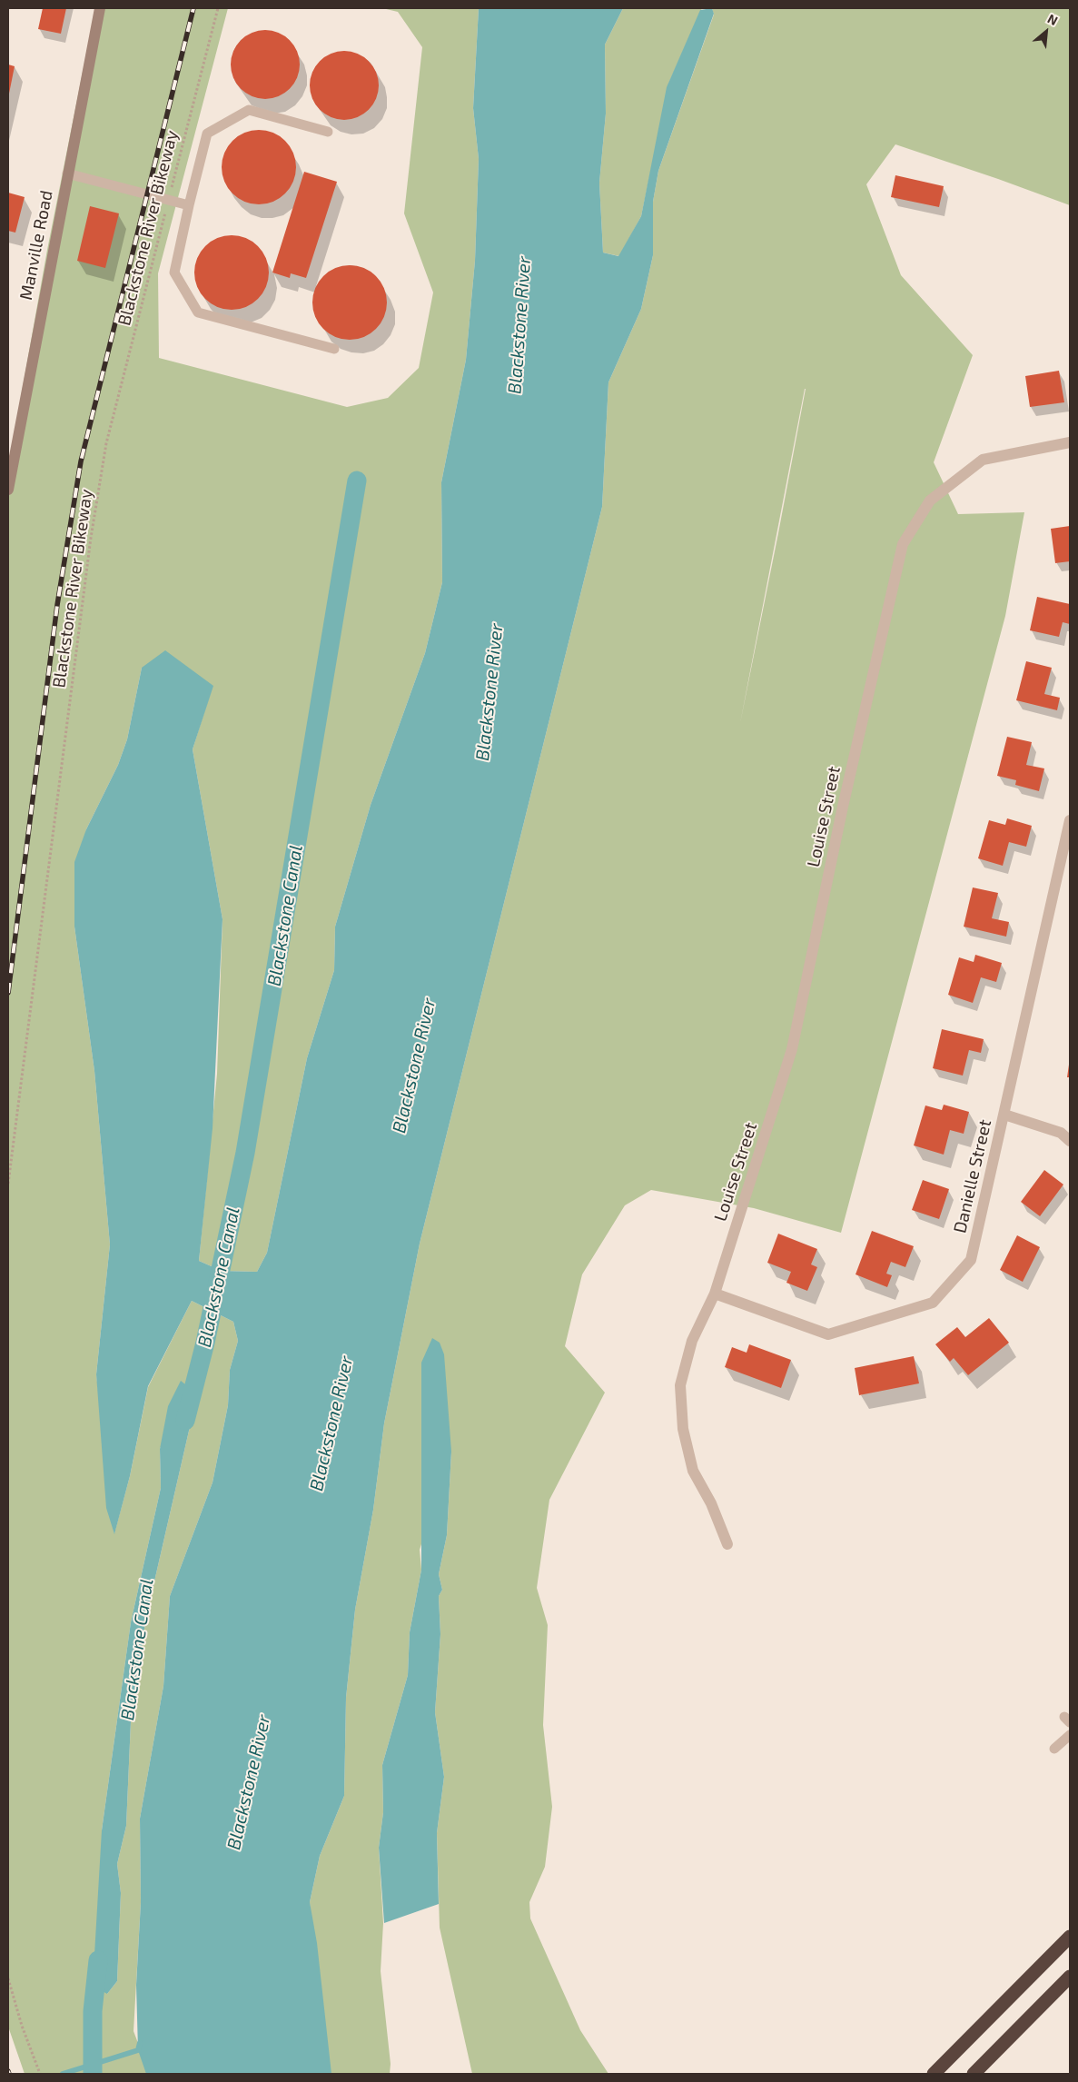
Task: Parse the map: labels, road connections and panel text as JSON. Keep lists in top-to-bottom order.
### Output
{
  "streets": {
    "main road": ["Manville Road"],
    "street": ["Louise Street", "Danielle Street"],
    "path": ["Blackstone River Bikeway"]
  },
  "crossings": [
    ["Louise Street", "Danielle Street"]
  ],
  "water": ["Blackstone River", "Blackstone Canal"],
  "north": "top right"
}
